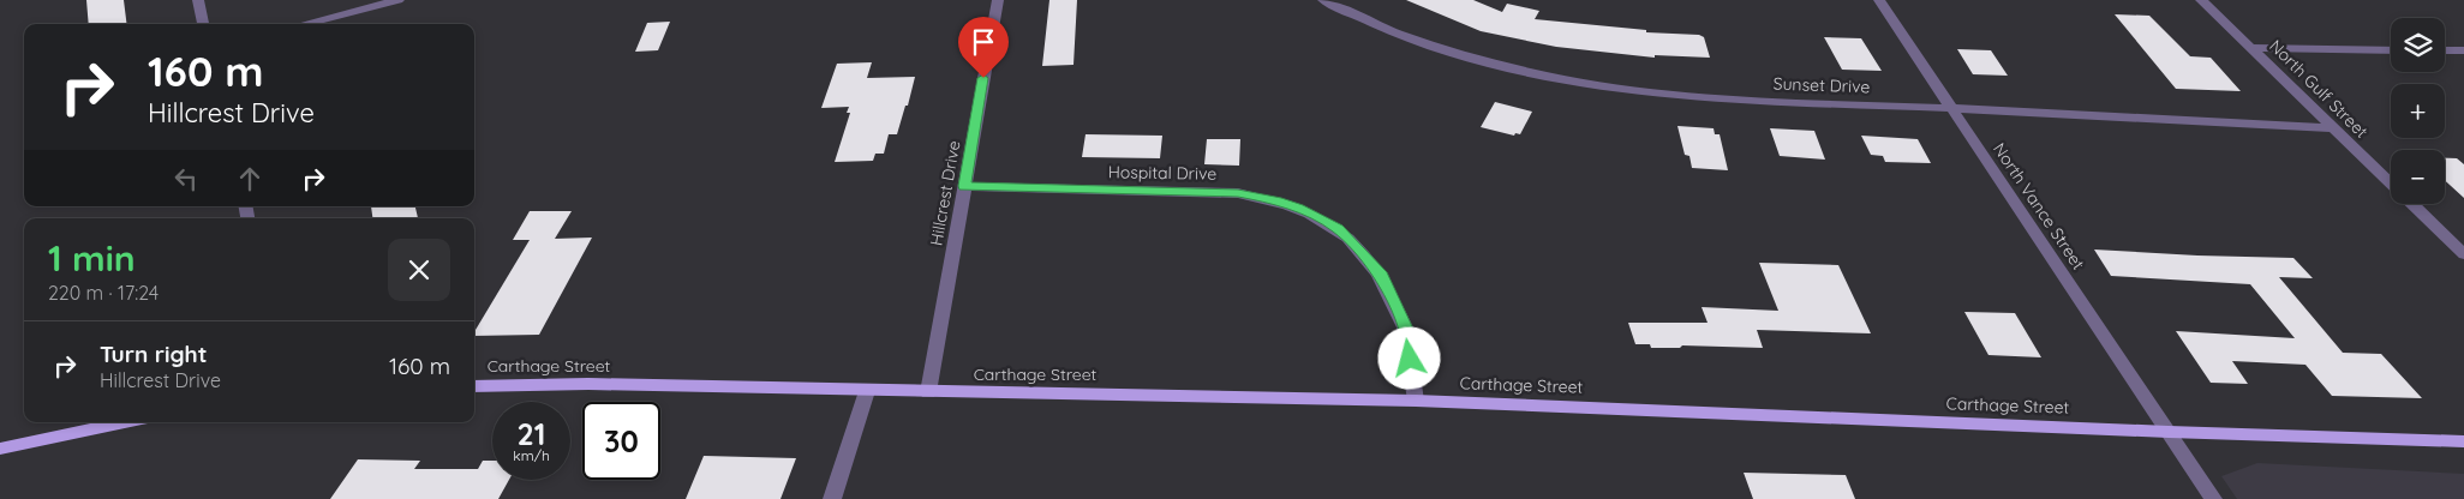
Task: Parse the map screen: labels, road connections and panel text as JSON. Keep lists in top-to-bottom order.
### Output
{
  "streets": {
    "main road": ["Carthage Street"],
    "street": [
      "Sunset Drive",
      "North Gulf Street",
      "Hospital Drive",
      "Hillcrest Drive",
      "North Vance Street"
    ]
  },
  "crossings": [
    ["Sunset Drive", "North Gulf Street"],
    ["Sunset Drive", "North Vance Street"],
    ["Hospital Drive", "Hillcrest Drive"],
    ["Hospital Drive", "Carthage Street"],
    ["Hillcrest Drive", "Carthage Street"],
    ["North Vance Street", "Carthage Street"]
  ],
  "page": {
    "map_buttons": ["+", "−"],
    "turn": ["160 m", "Hillcrest Drive"],
    "heading": ["1 min", "220 m · 17:24"],
    "list": [
      {
        "name": "Turn right",
        "note": "Hillcrest Drive",
        "value": "160 m"
      }
    ],
    "speed": "21 km/h",
    "limit": "30"
  }
}
